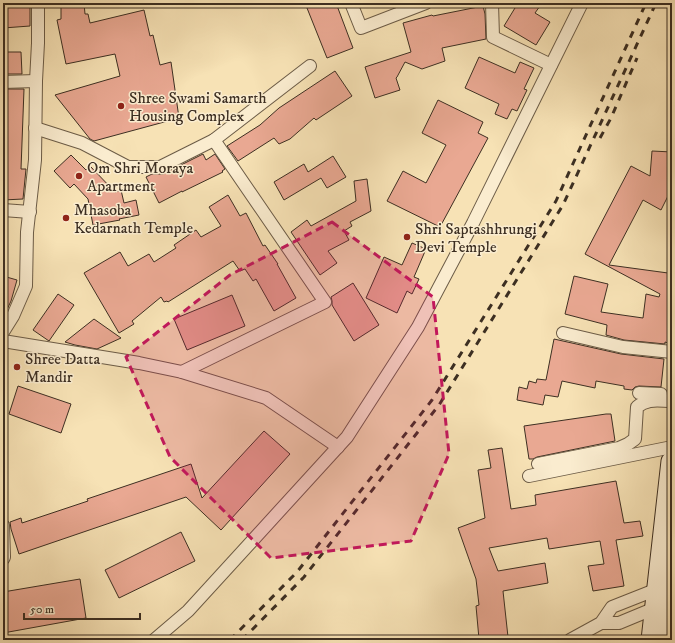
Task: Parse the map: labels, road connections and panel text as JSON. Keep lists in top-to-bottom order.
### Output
{
  "places": [
    "Shree Swami Samarth Housing Complex",
    "Om Shri Moraya Apartment",
    "Mhasoba Kedarnath Temple",
    "Shri Saptashhrungi Devi Temple",
    "Shree Datta Mandir"
  ],
  "scale_bar": "50 m"
}
